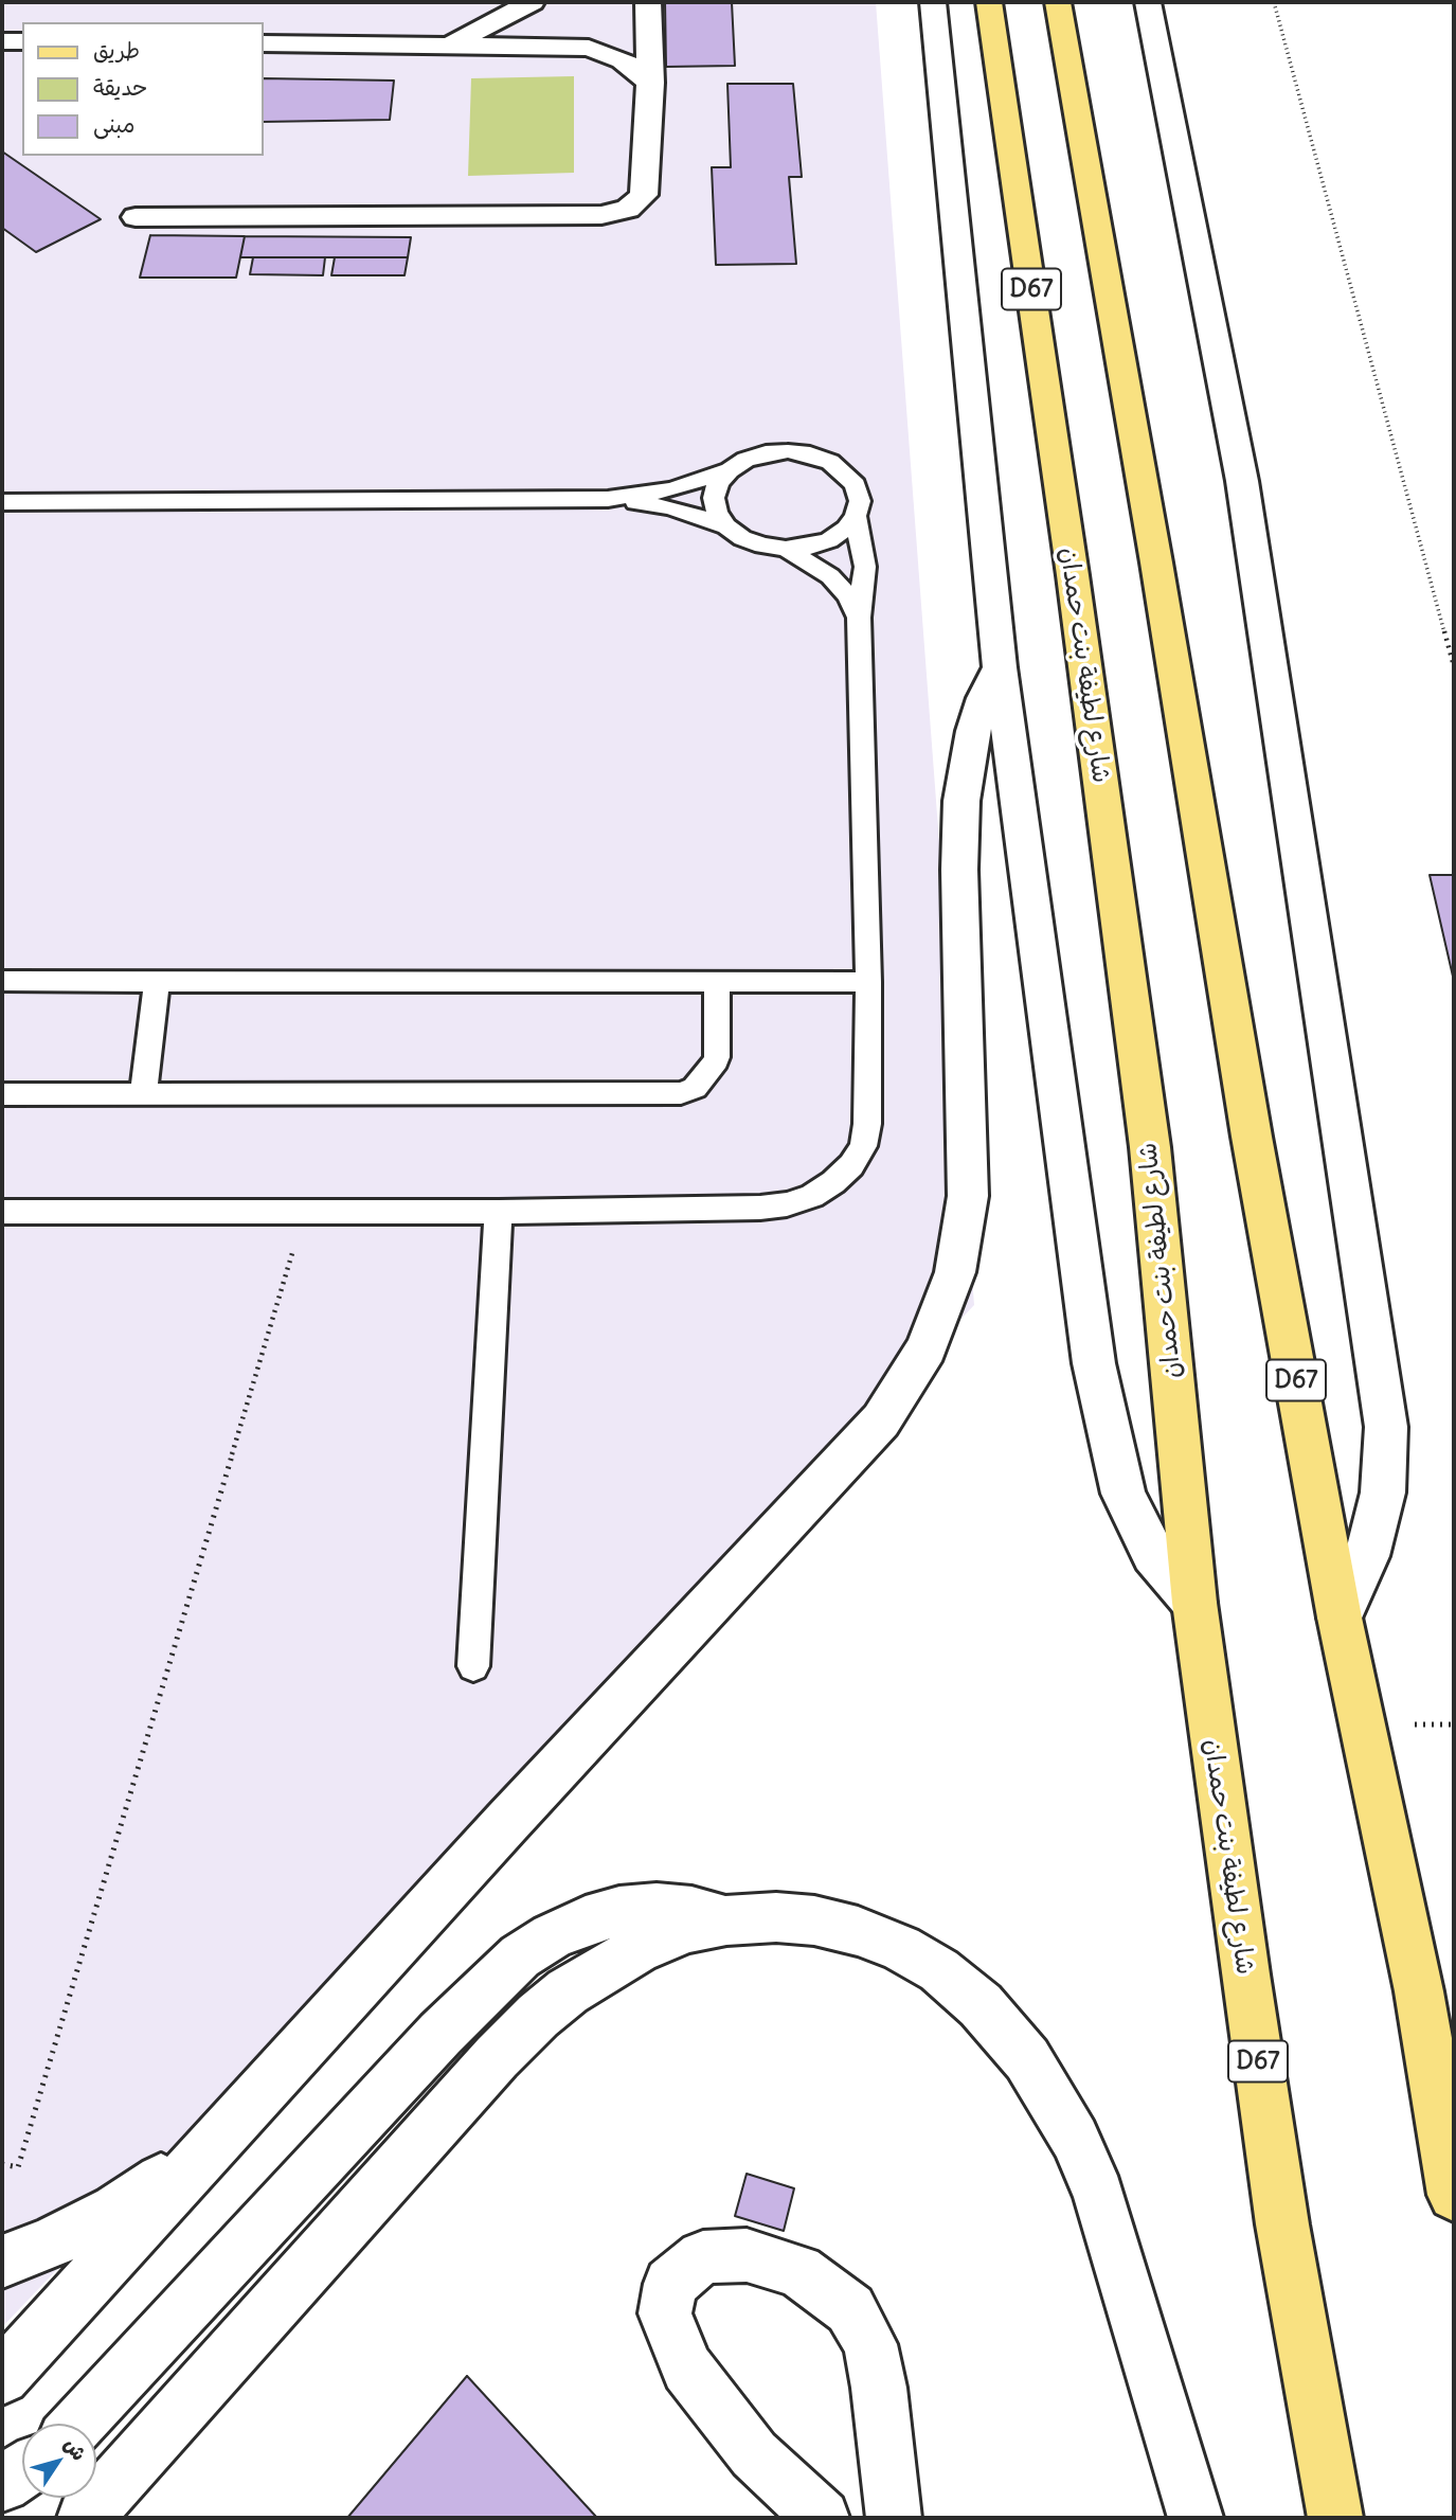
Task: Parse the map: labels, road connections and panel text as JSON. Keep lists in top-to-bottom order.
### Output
{
  "streets": {
    "main road": ["D67", "شارع لطيفة بنت حمدان"]
  },
  "legend": ["طريق", "حديقة", "مبنى"],
  "north": "top right"
}
